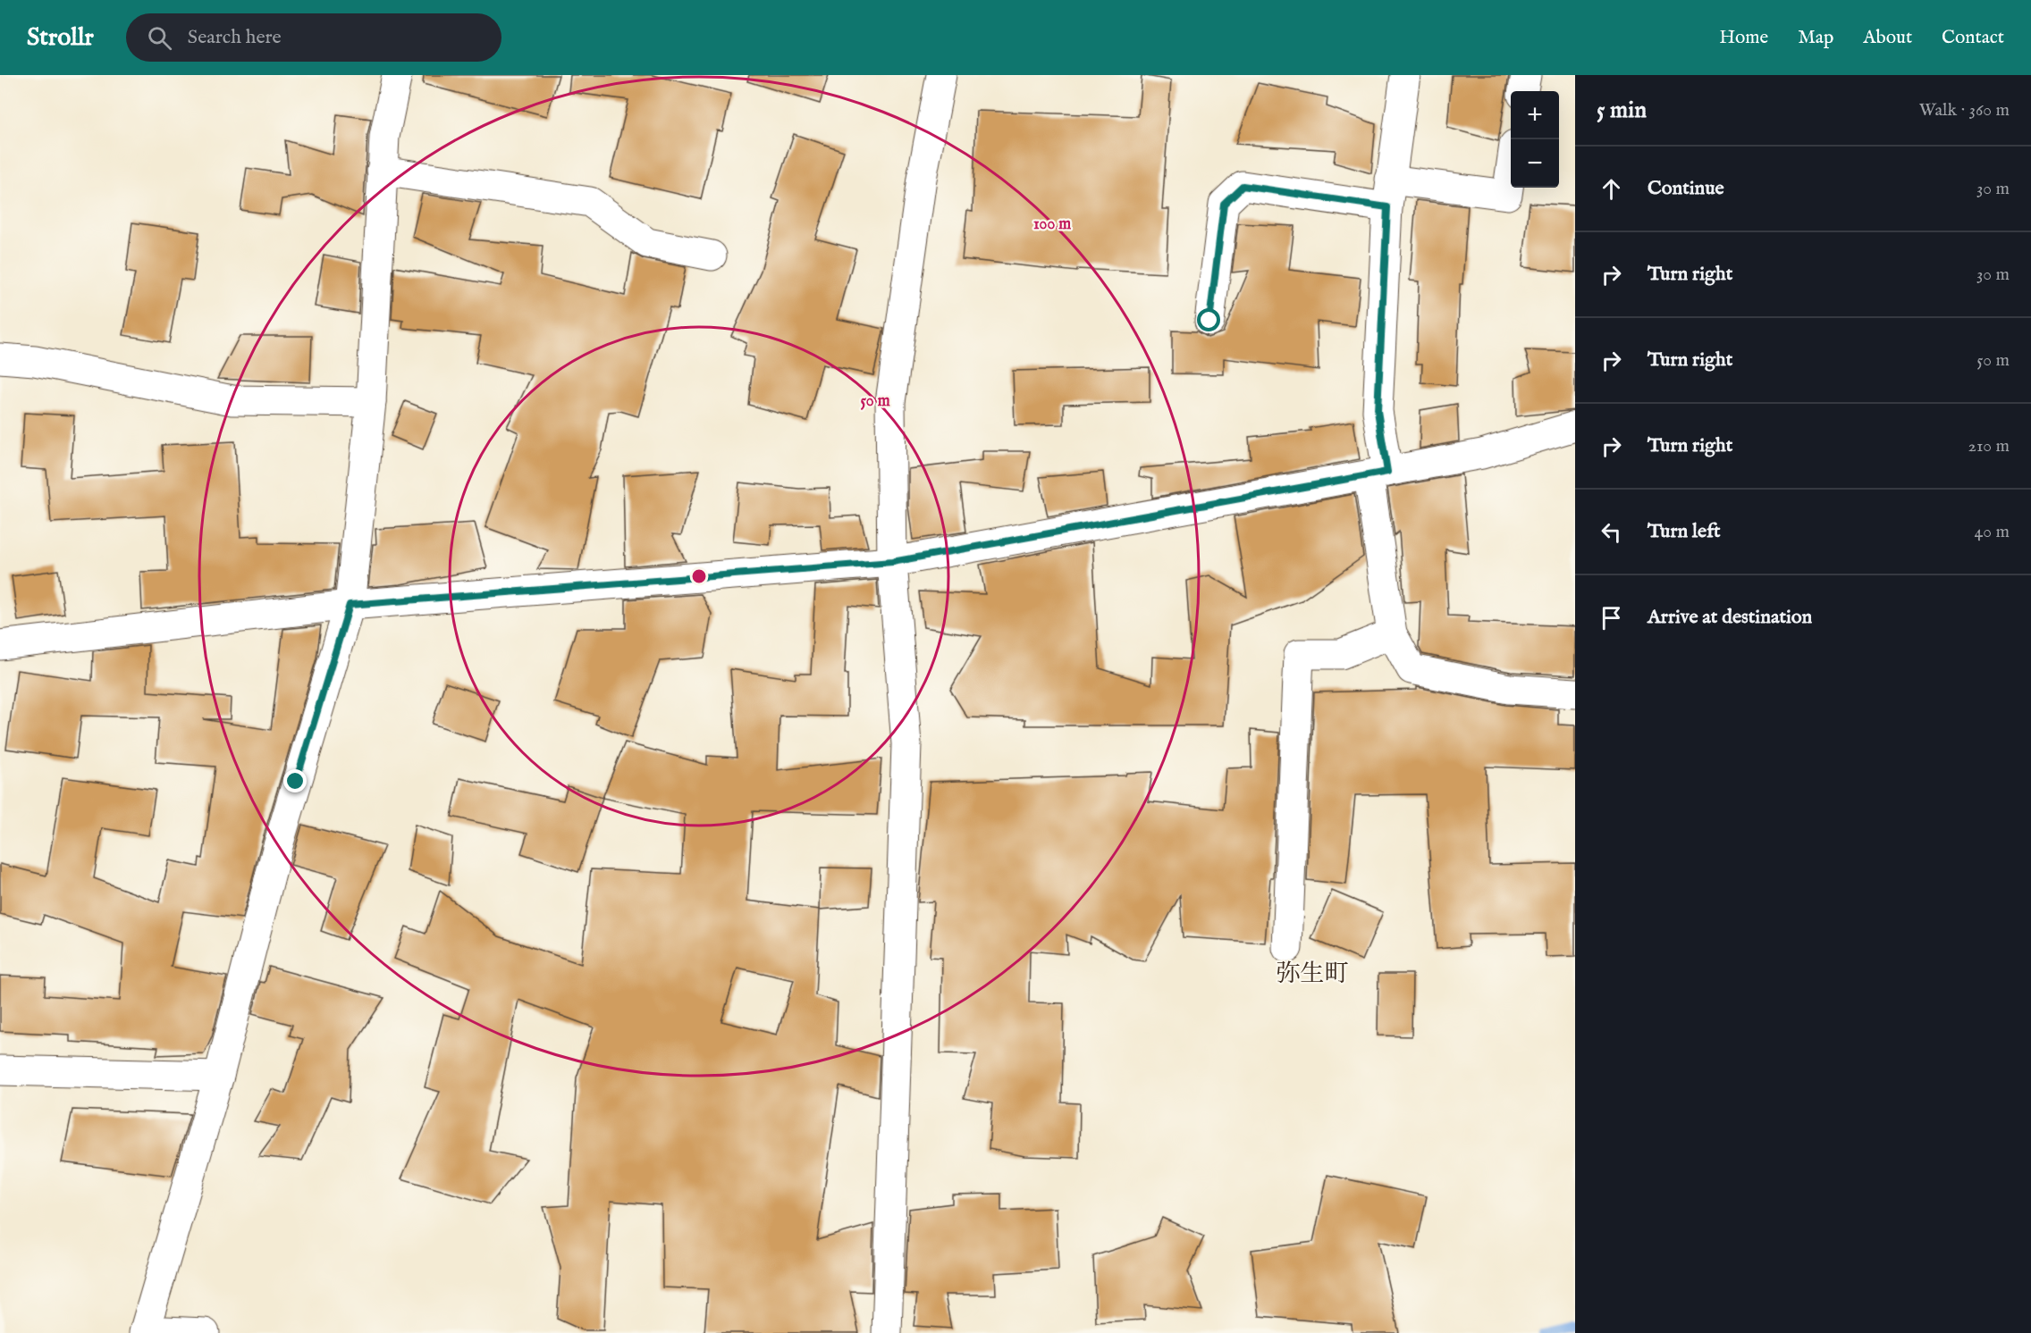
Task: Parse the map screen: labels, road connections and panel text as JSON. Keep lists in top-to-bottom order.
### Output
{
  "districts": ["弥生町"],
  "page": {
    "header": "Strollr",
    "search": "Search here",
    "nav": [
      "Home",
      "Map",
      "About",
      "Contact"
    ],
    "heading": ["5 min", "Walk · 360 m"],
    "map_buttons": ["+", "−"],
    "list": [
      ["Continue", "30 m"],
      ["Turn right", "30 m"],
      ["Turn right", "50 m"],
      ["Turn right", "210 m"],
      ["Turn left", "40 m"],
      "Arrive at destination"
    ]
  },
  "rings": ["100 m", "50 m"]
}
